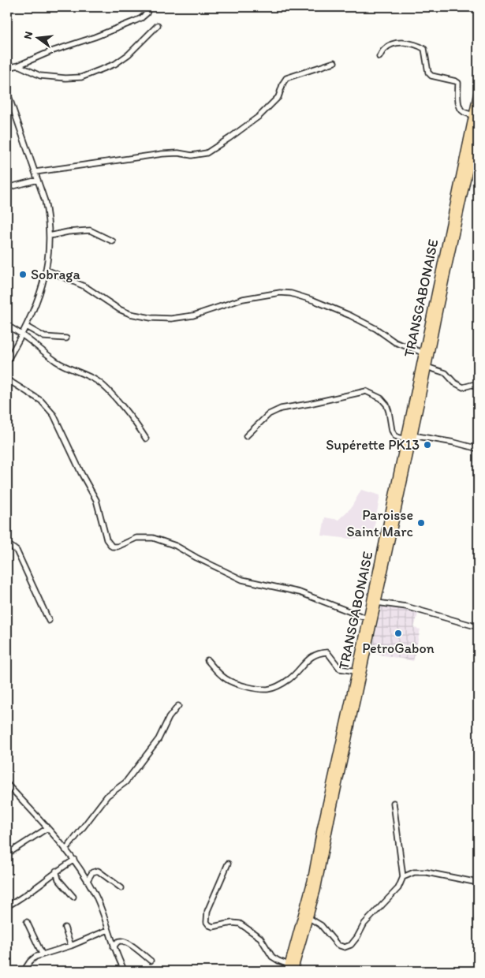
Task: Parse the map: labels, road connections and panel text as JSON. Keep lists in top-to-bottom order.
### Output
{
  "streets": {
    "highway": ["TRANSGABONAISE"]
  },
  "places": [
    "Sobraga",
    "Supérette PK13",
    "Paroisse Saint Marc",
    "PetroGabon"
  ],
  "north": "left"
}
